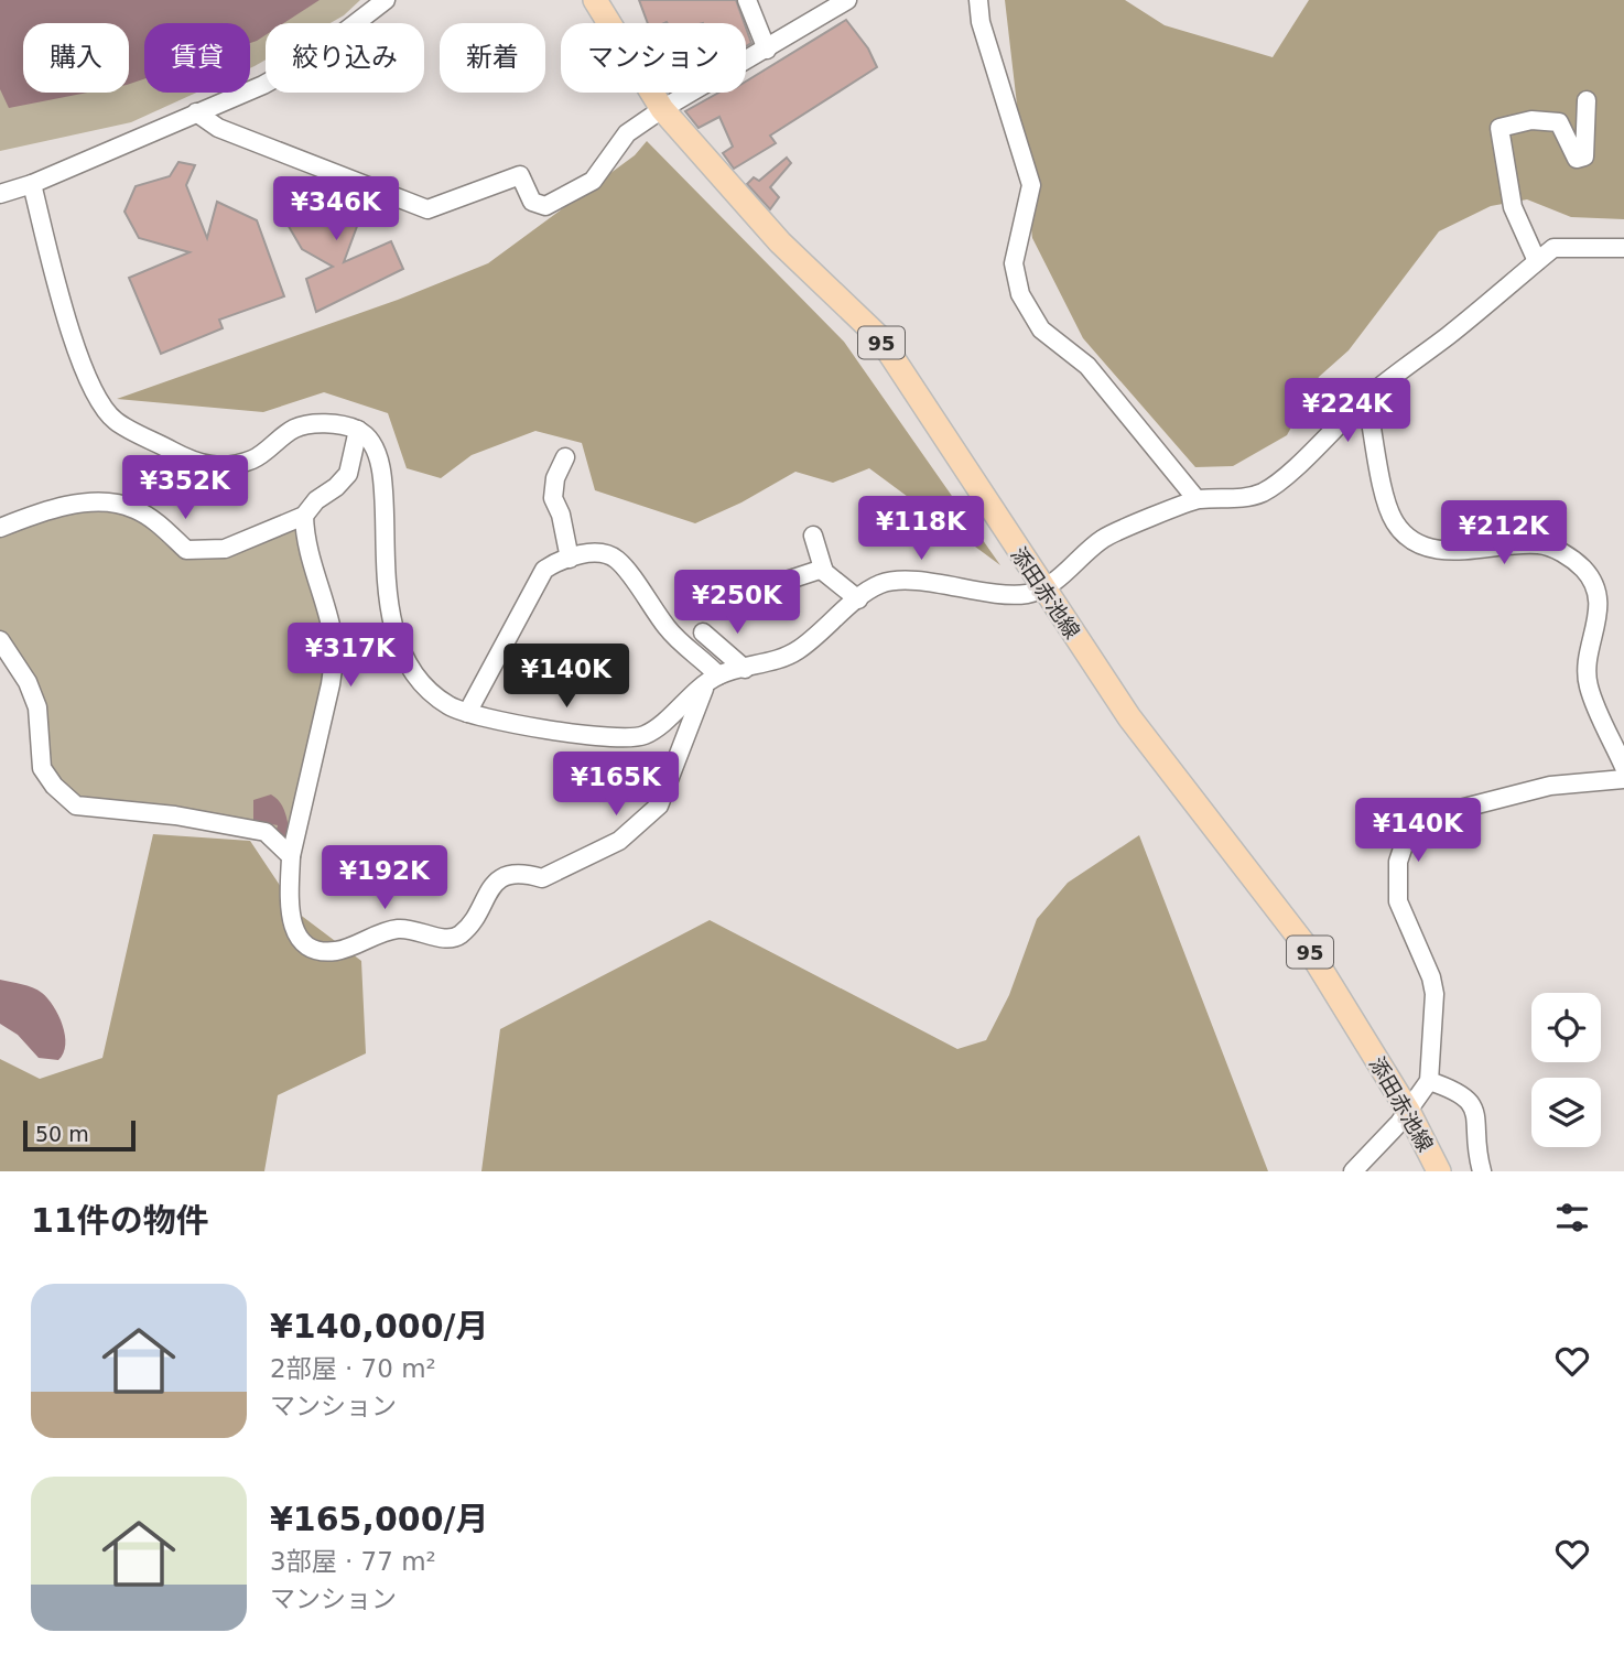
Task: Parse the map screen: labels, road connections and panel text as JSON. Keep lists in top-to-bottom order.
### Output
{
  "streets": {
    "main road": ["95", "添田赤池線"]
  },
  "scale_bar": "50 m",
  "page": {
    "chip": [
      "購入",
      "賃貸",
      "絞り込み",
      "新着",
      "マンション"
    ],
    "price": [
      "¥346K",
      "¥224K",
      "¥352K",
      "¥118K",
      "¥212K",
      "¥250K",
      "¥317K",
      "¥140K",
      "¥165K",
      "¥140K",
      "¥192K"
    ],
    "scale": "50 m",
    "heading": "11件の物件",
    "list": [
      {
        "name": "¥140,000/月",
        "note": "2部屋 · 70 m² · マンション"
      },
      {
        "name": "¥165,000/月",
        "note": "3部屋 · 77 m² · マンション"
      }
    ]
  }
}
